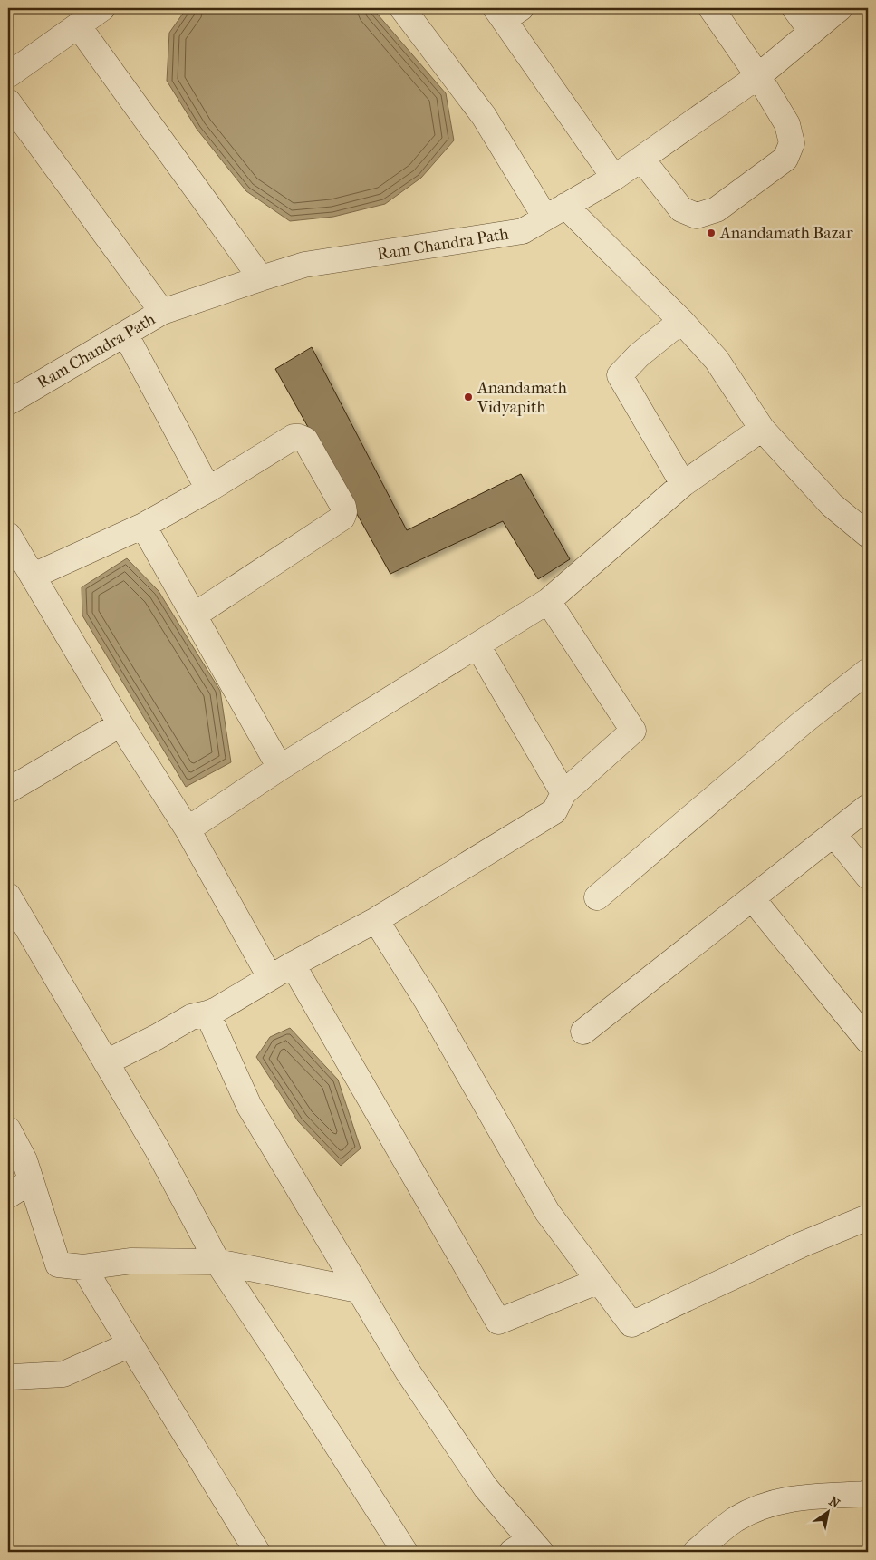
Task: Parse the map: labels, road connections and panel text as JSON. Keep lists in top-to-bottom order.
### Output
{
  "streets": {
    "street": ["Ram Chandra Path"]
  },
  "places": ["Anandamath Bazar", "Anandamath Vidyapith"],
  "north": "top right"
}
